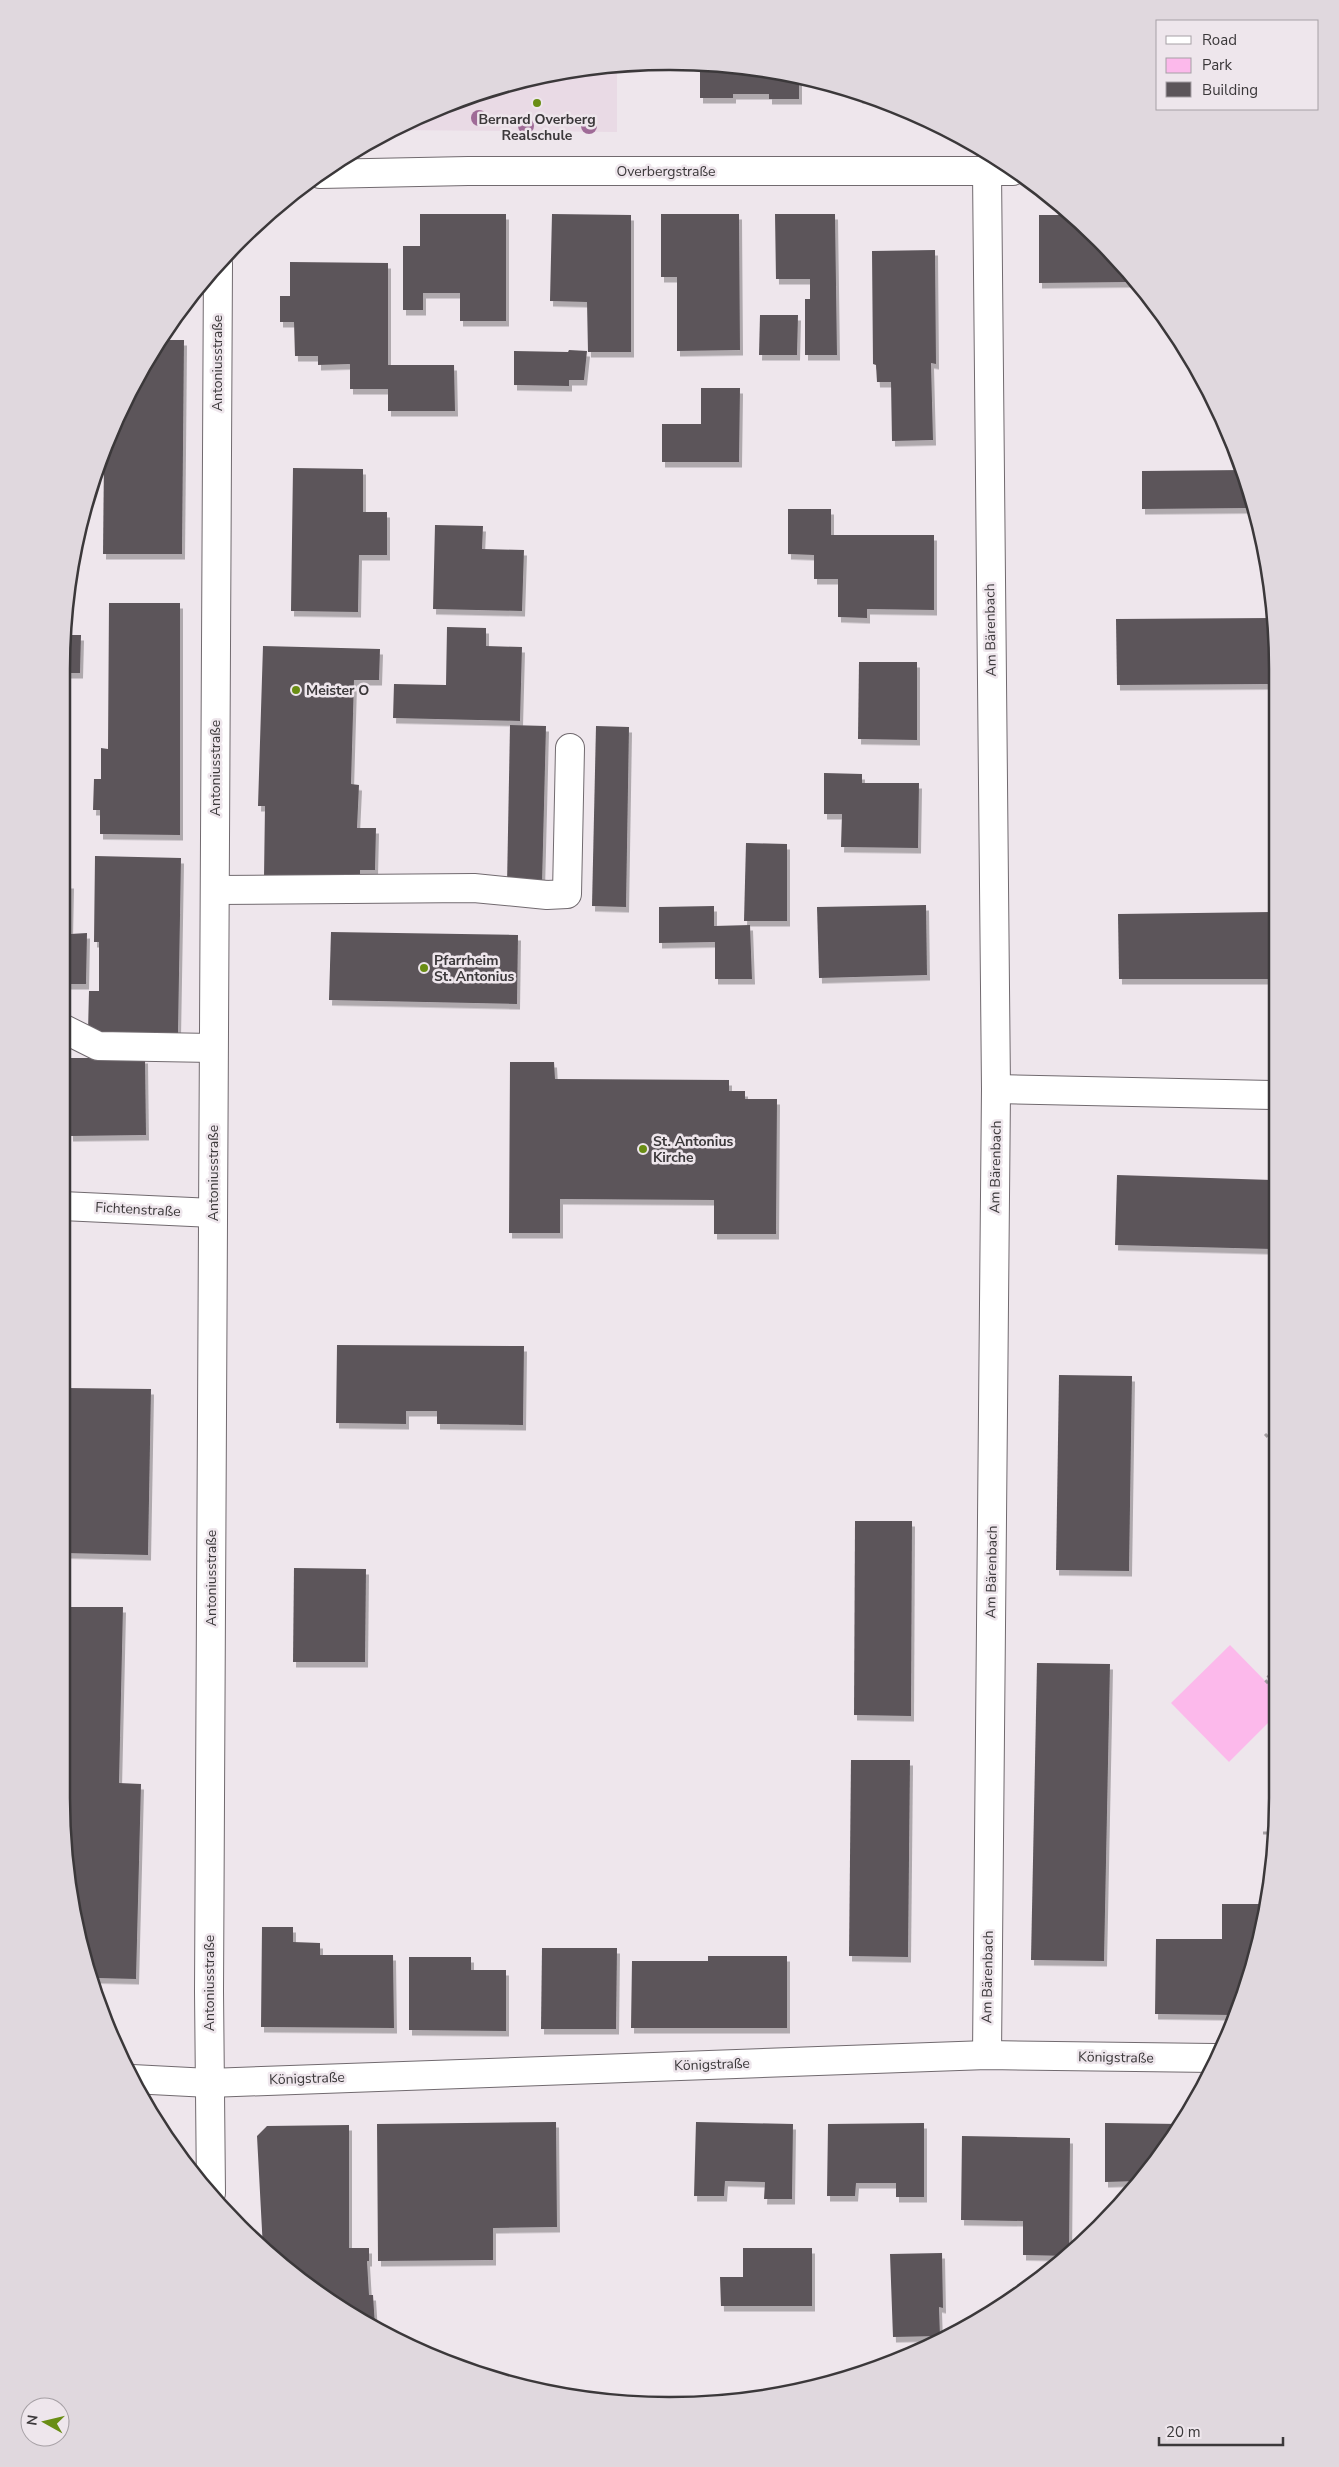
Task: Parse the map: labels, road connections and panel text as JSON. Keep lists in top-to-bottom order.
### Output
{
  "streets": {
    "street": [
      "Overbergstraße",
      "Antoniusstraße",
      "Am Bärenbach",
      "Fichtenstraße",
      "Königstraße"
    ]
  },
  "crossings": [
    ["Overbergstraße", "Am Bärenbach"],
    ["Antoniusstraße", "Fichtenstraße"],
    ["Antoniusstraße", "Königstraße"],
    ["Am Bärenbach", "Königstraße"]
  ],
  "places": [
    "Bernard Overberg Realschule",
    "Meister O",
    "Pfarrheim St. Antonius",
    "St. Antonius Kirche"
  ],
  "legend": ["Road", "Park", "Building"],
  "scale_bar": "20 m",
  "north": "left"
}
